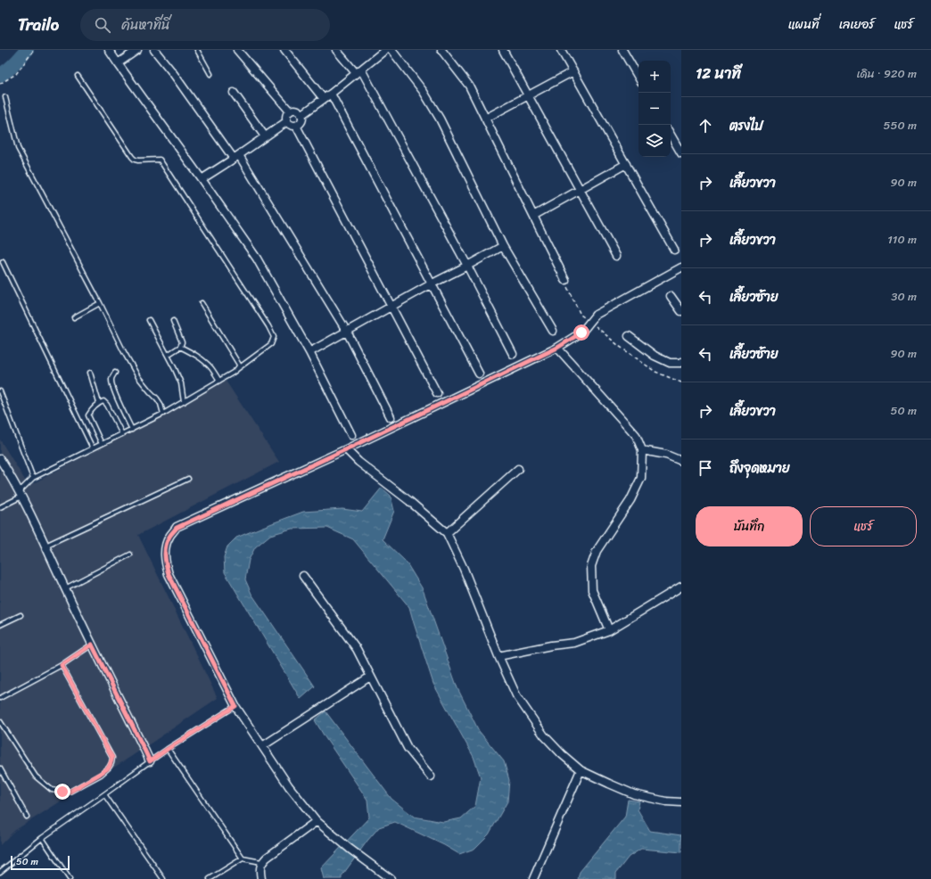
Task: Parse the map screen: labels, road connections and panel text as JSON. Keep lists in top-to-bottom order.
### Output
{
  "scale_bar": "50 m",
  "page": {
    "header": "Trailo",
    "search": "ค้นหาที่นี่",
    "nav": ["แผนที่", "เลเยอร์", "แชร์"],
    "heading": ["12 นาที", "เดิน · 920 m"],
    "map_buttons": ["+", "−"],
    "list": [
      ["ตรงไป", "550 m"],
      ["เลี้ยวขวา", "90 m"],
      ["เลี้ยวขวา", "110 m"],
      ["เลี้ยวซ้าย", "30 m"],
      ["เลี้ยวซ้าย", "90 m"],
      ["เลี้ยวขวา", "50 m"],
      "ถึงจุดหมาย"
    ],
    "buttons": ["บันทึก", "แชร์"],
    "scale": "50 m"
  }
}
